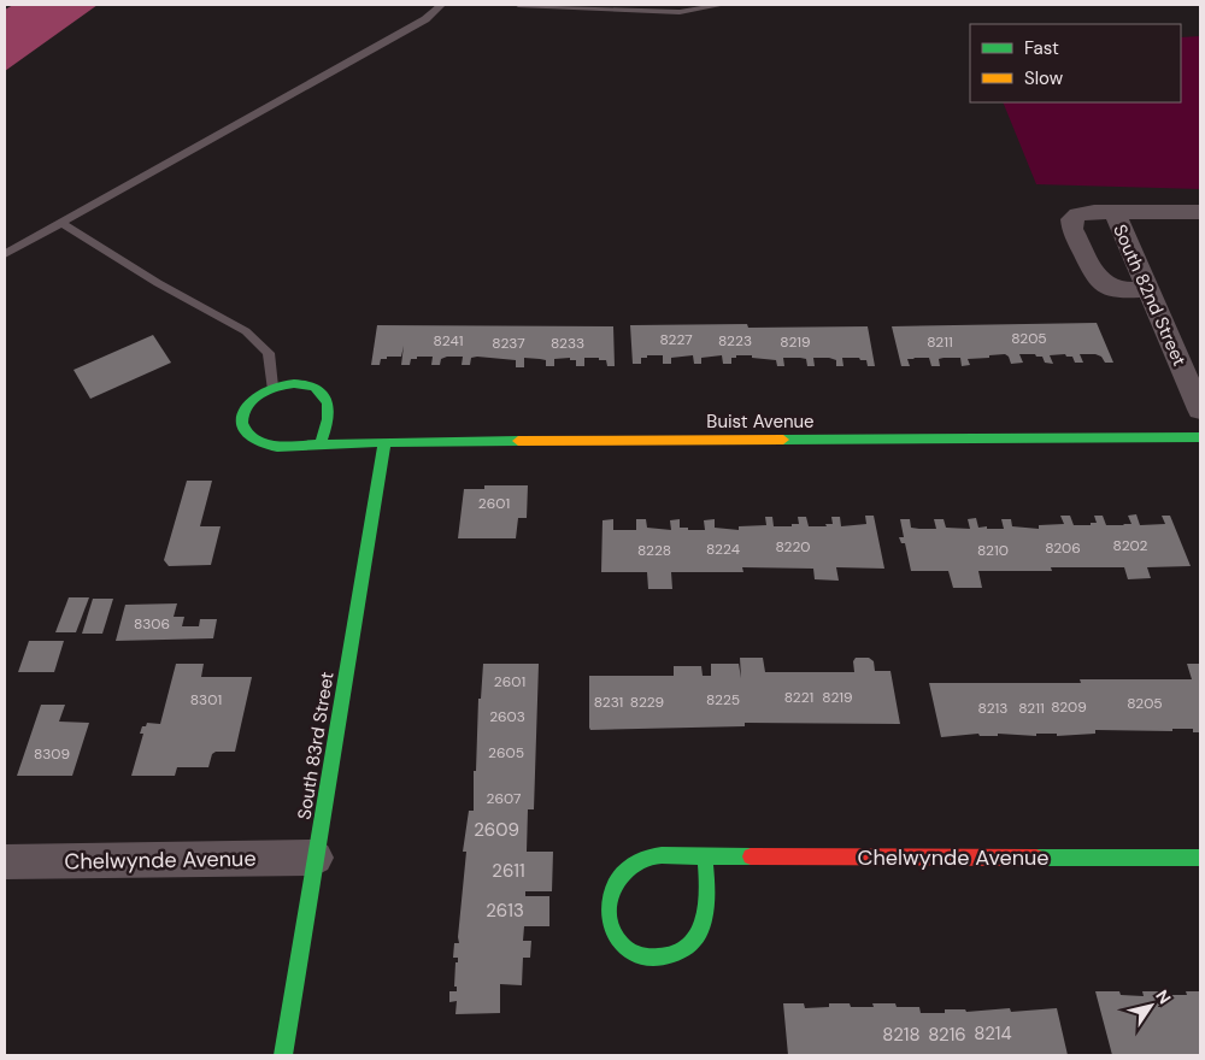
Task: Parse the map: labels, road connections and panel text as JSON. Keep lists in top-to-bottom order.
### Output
{
  "streets": {
    "street": [
      "South 82nd Street",
      "Buist Avenue",
      "South 83rd Street",
      "Chelwynde Avenue"
    ]
  },
  "crossings": [
    ["Buist Avenue", "South 83rd Street"],
    ["South 83rd Street", "Chelwynde Avenue"]
  ],
  "house_numbers": [
    "8205",
    "8227",
    "8241",
    "8223",
    "8219",
    "8211",
    "8237",
    "8233",
    "2601",
    "8202",
    "8220",
    "8206",
    "8224",
    "8228",
    "8210",
    "8306",
    "2601",
    "8221",
    "8219",
    "8301",
    "8225",
    "8231",
    "8229",
    "8205",
    "8209",
    "8213",
    "8211",
    "2603",
    "2605",
    "8309",
    "2607",
    "2609",
    "2611",
    "2613",
    "8214",
    "8218",
    "8216"
  ],
  "legend": ["Fast", "Slow"],
  "north": "top right"
}
